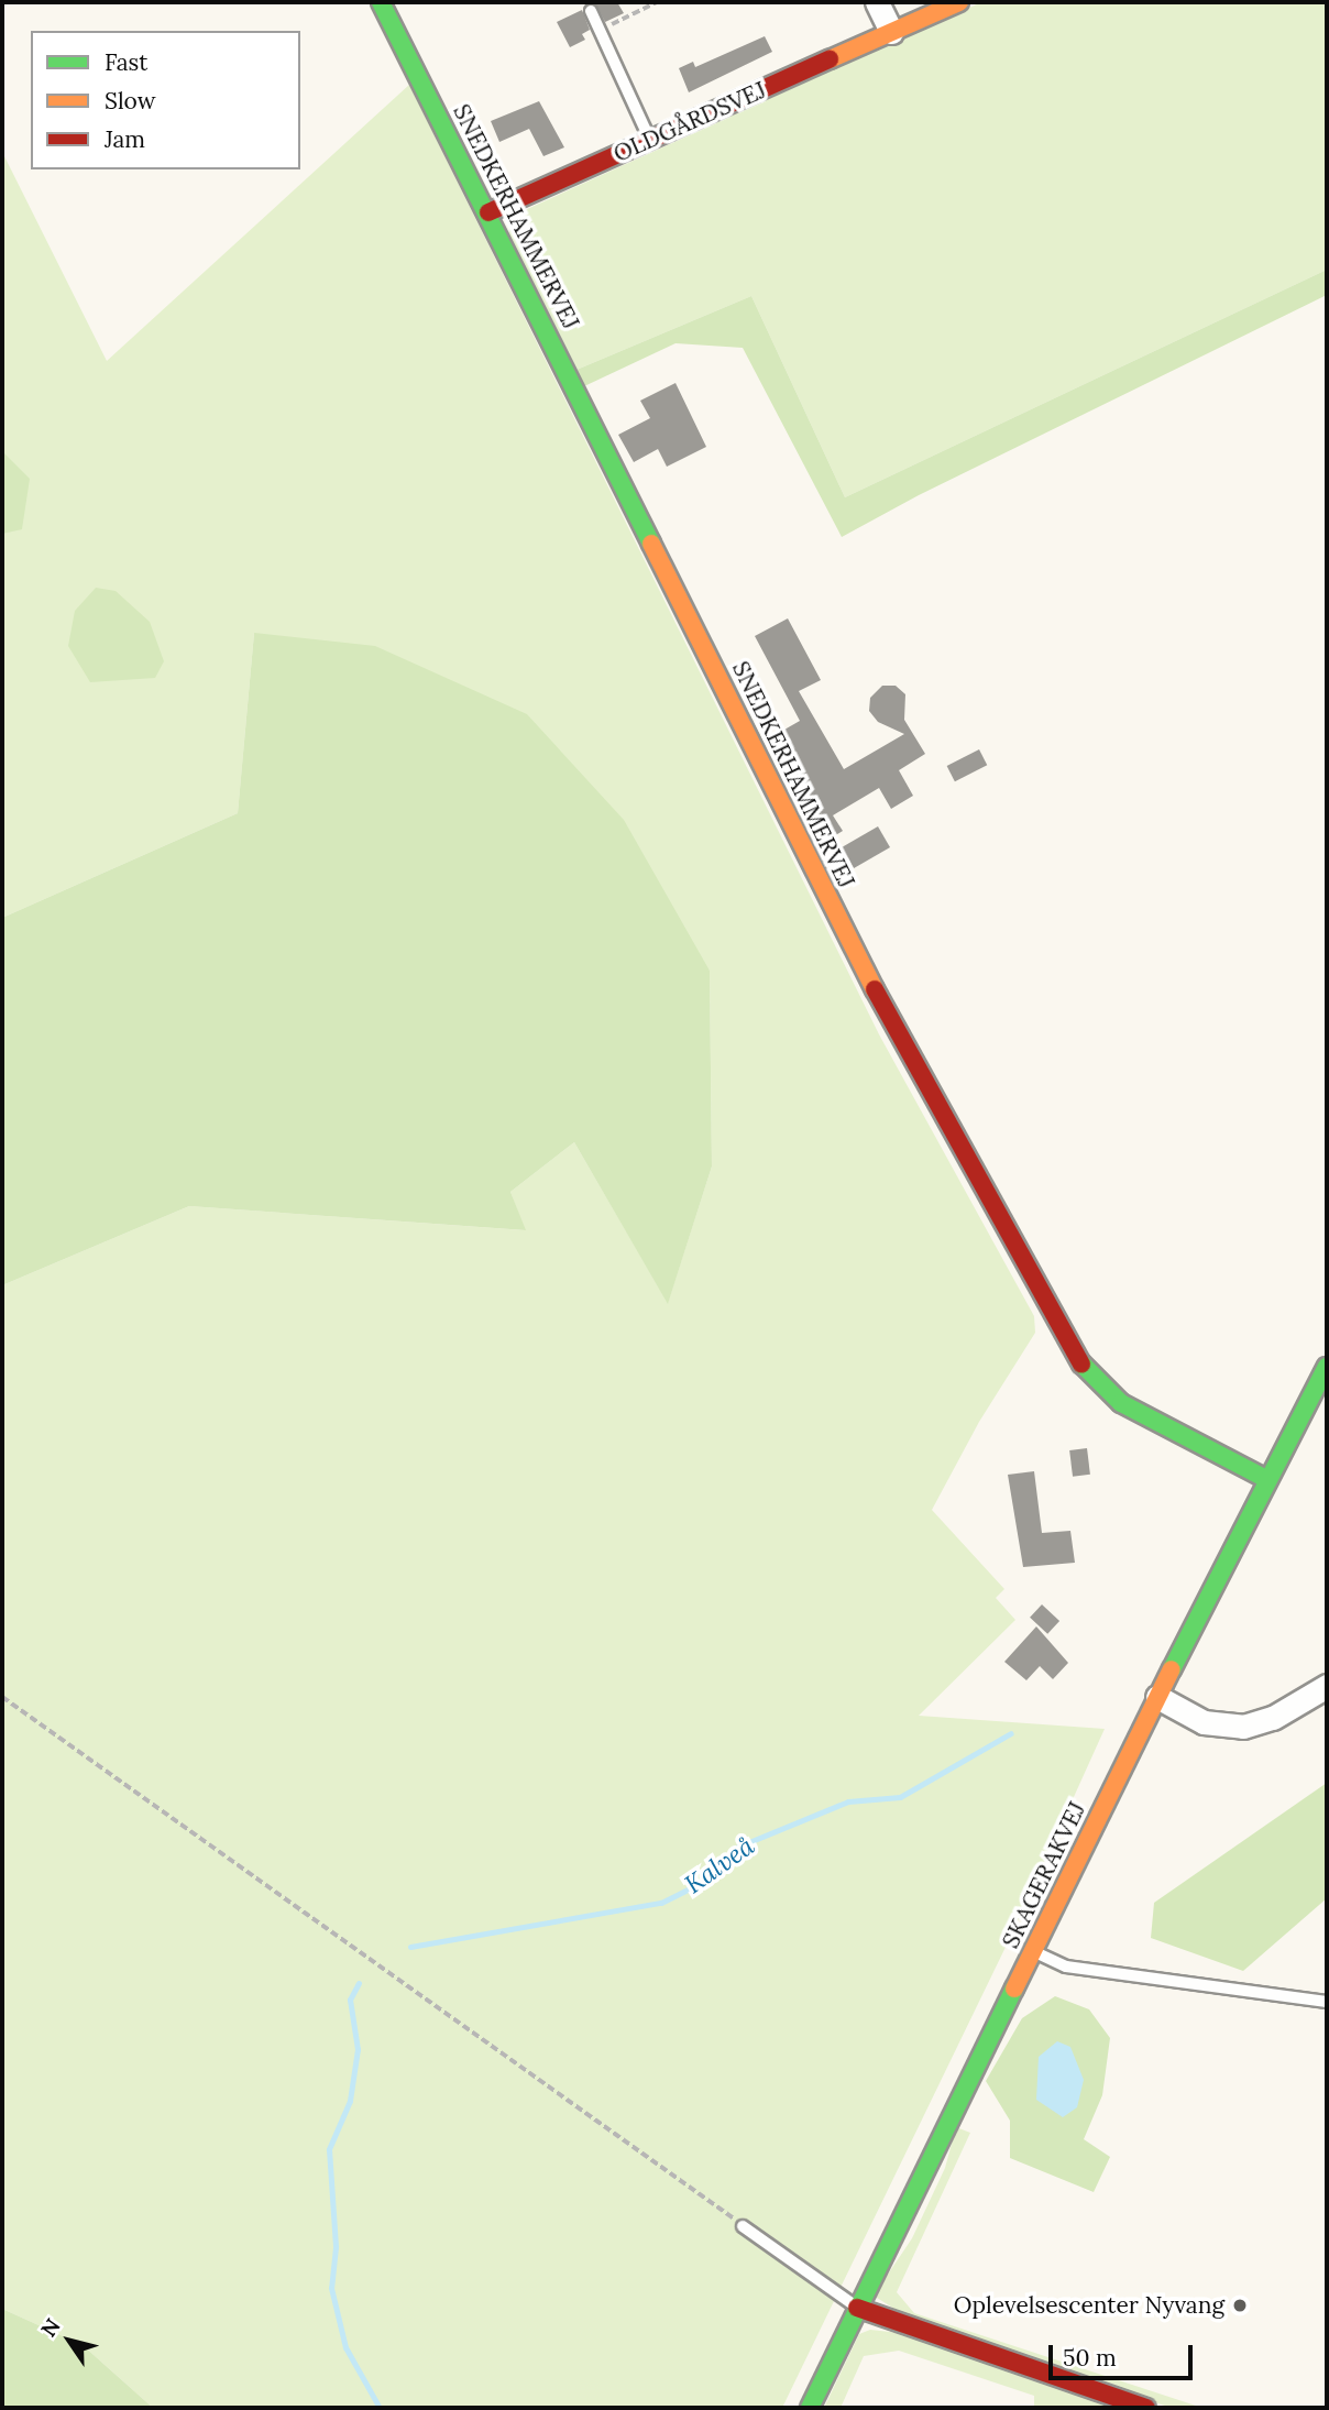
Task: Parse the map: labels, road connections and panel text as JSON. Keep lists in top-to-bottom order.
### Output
{
  "streets": {
    "street": ["OLDGÅRDSVEJ", "SNEDKERHAMMERVEJ", "SKAGERAKVEJ"]
  },
  "crossings": [
    ["OLDGÅRDSVEJ", "SNEDKERHAMMERVEJ"],
    ["SNEDKERHAMMERVEJ", "SKAGERAKVEJ"]
  ],
  "water": ["Kalveå"],
  "places": ["Oplevelsescenter Nyvang"],
  "legend": ["Fast", "Slow", "Jam"],
  "scale_bar": "50 m",
  "north": "top left"
}
